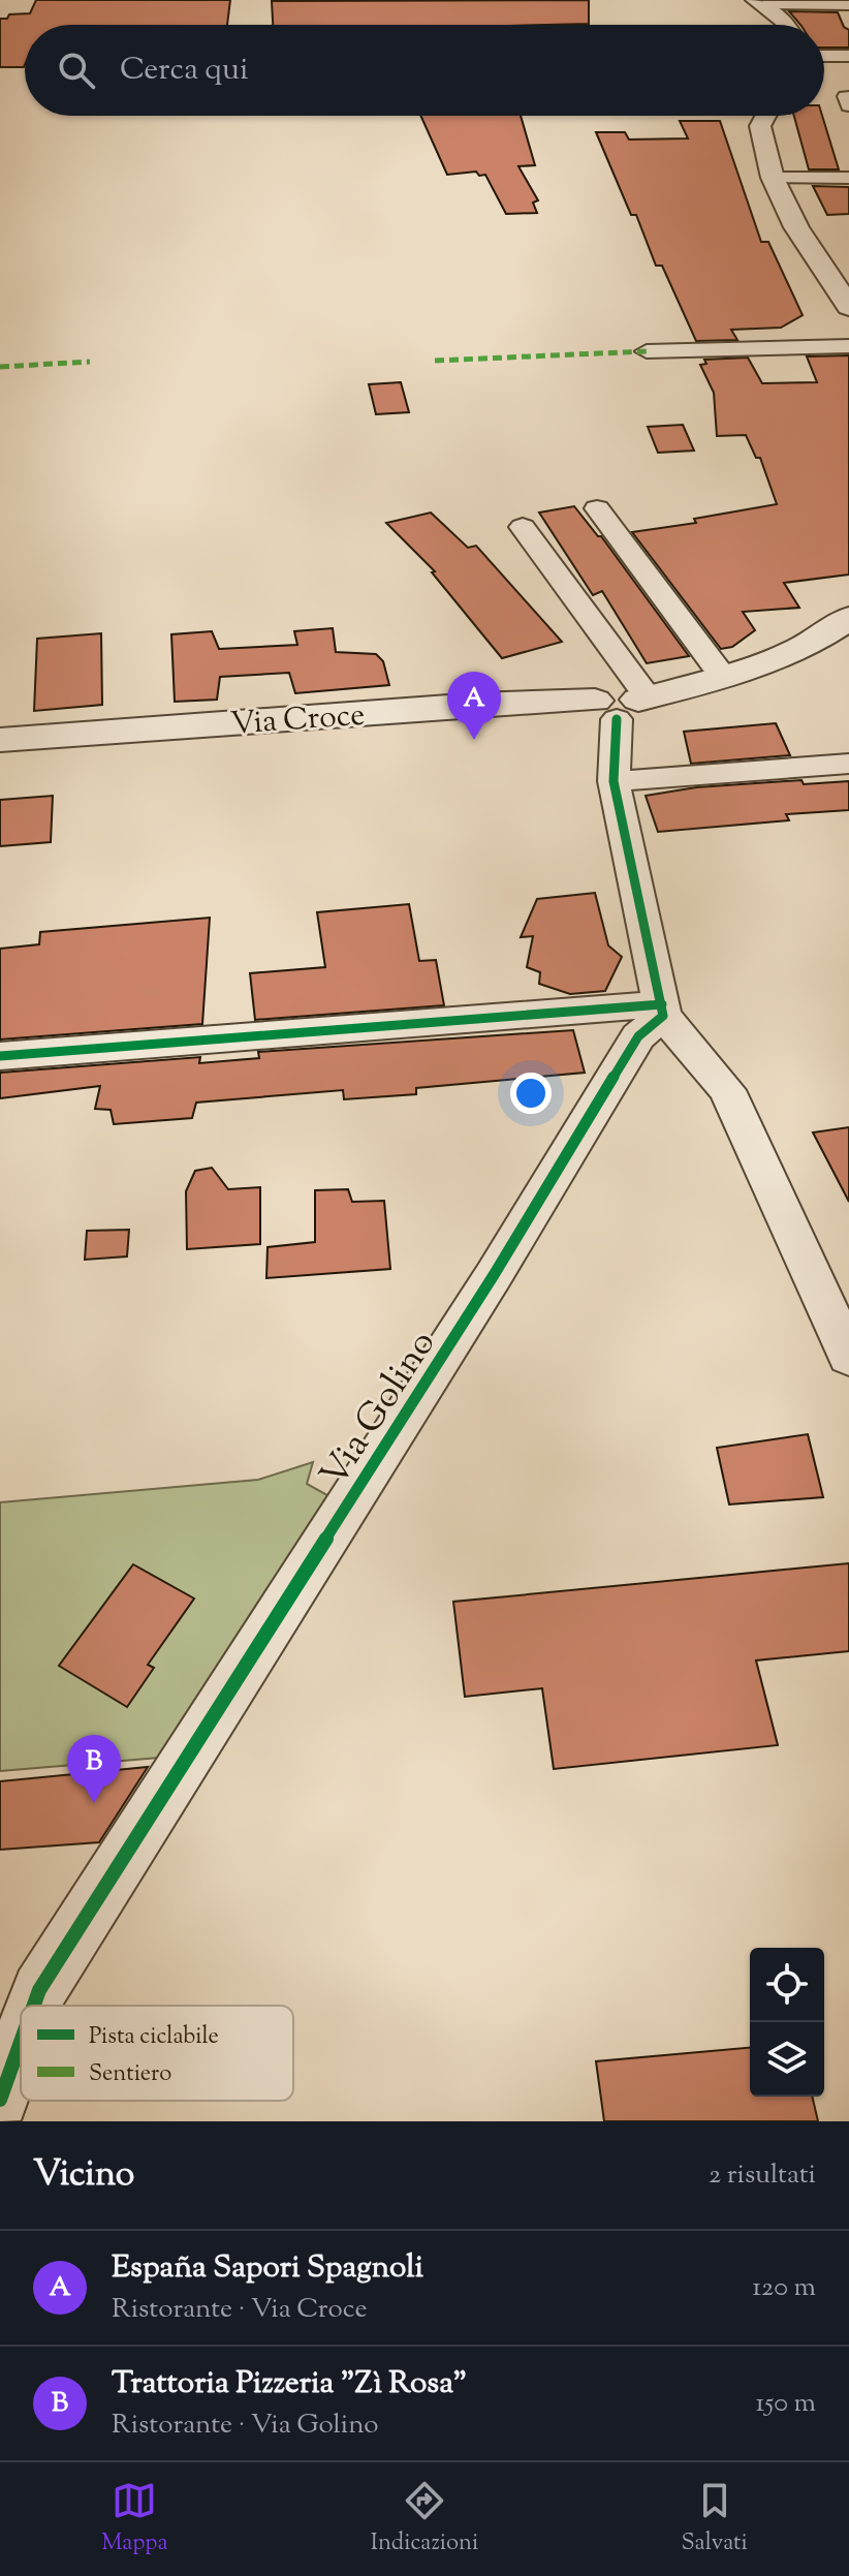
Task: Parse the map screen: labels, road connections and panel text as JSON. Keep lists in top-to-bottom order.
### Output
{
  "streets": {
    "street": ["Via Croce", "Via Golino"]
  },
  "legend": ["Pista ciclabile", "Sentiero"],
  "page": {
    "search": "Cerca qui",
    "pins": ["A", "B"],
    "heading": ["Vicino", "2 risultati"],
    "list": [
      {
        "mark": "A",
        "name": "España Sapori Spagnoli",
        "note": "Ristorante · Via Croce",
        "value": "120 m"
      },
      {
        "mark": "B",
        "name": "Trattoria Pizzeria \"Zì Rosa\"",
        "note": "Ristorante · Via Golino",
        "value": "150 m"
      }
    ],
    "nav": ["Mappa", "Indicazioni", "Salvati"]
  }
}
